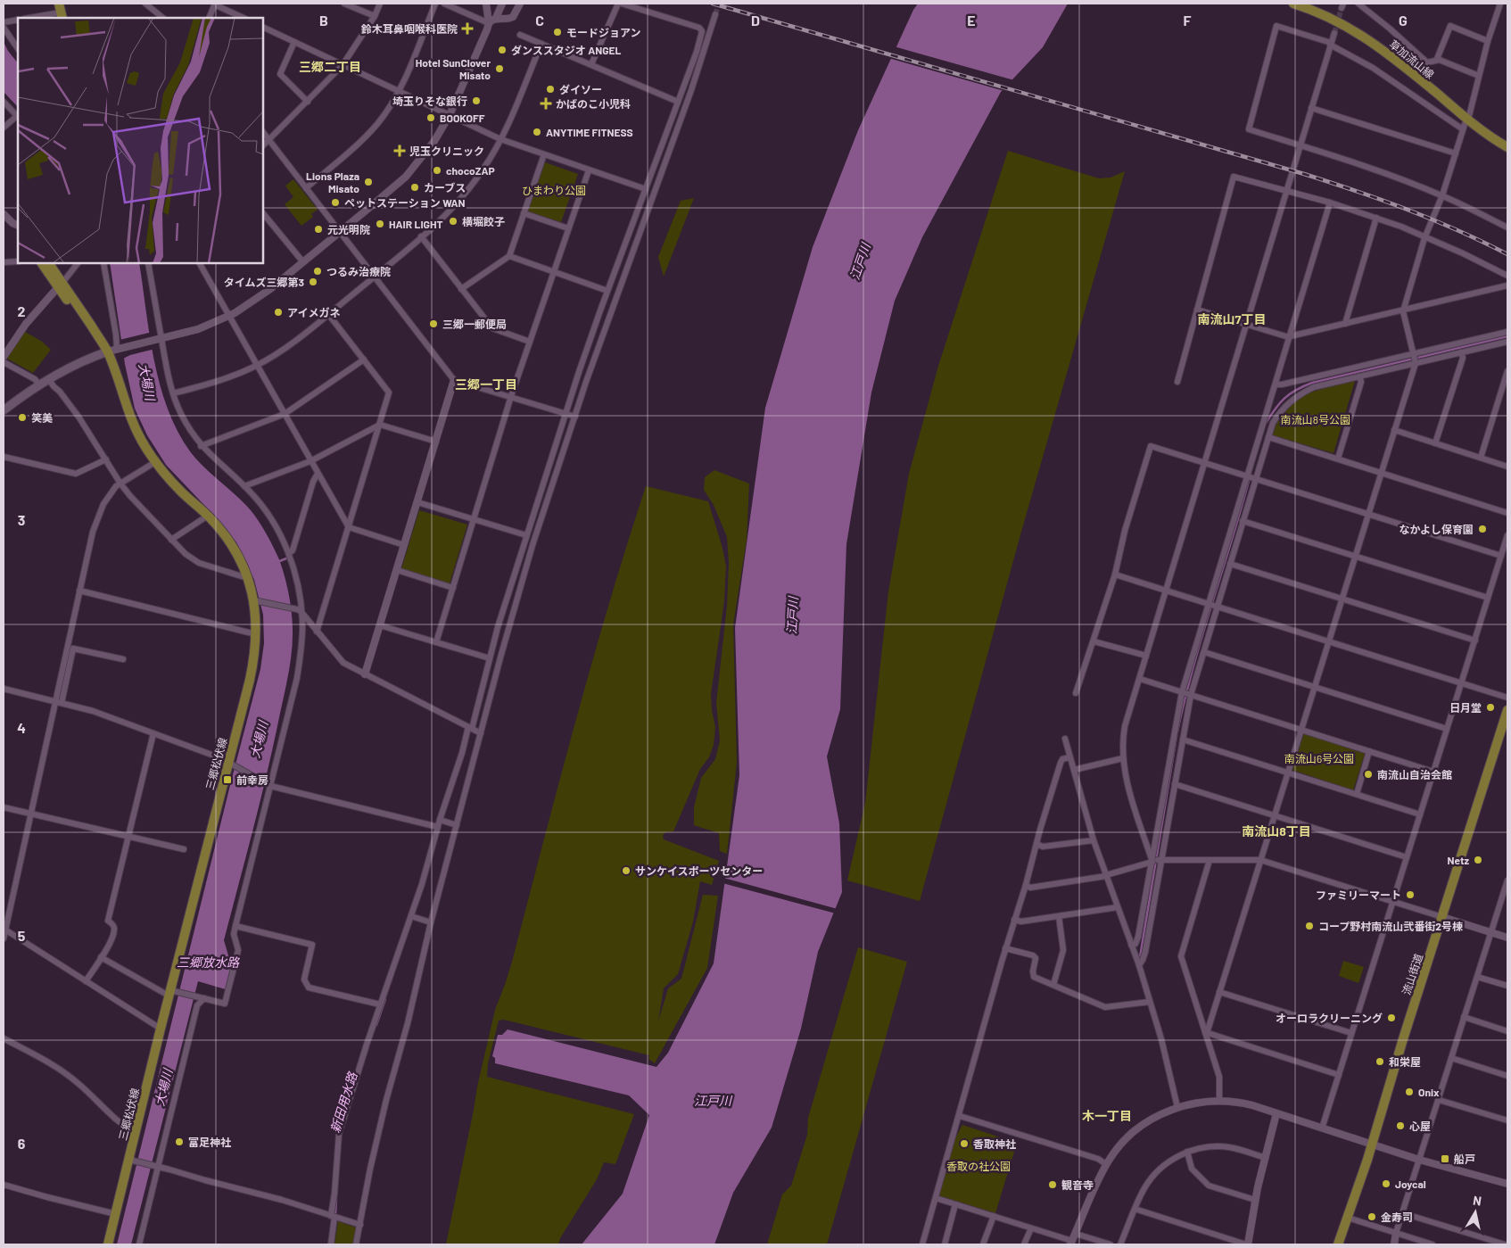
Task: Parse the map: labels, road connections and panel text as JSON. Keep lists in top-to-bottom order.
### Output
{
  "streets": {
    "main road": ["草加流山線", "三郷松伏線", "流山街道"]
  },
  "districts": [
    "三郷二丁目",
    "南流山7丁目",
    "三郷一丁目",
    "南流山8丁目",
    "木一丁目"
  ],
  "water": [
    "江戸川",
    "大場川",
    "三郷放水路",
    "新田用水路"
  ],
  "parks": [
    "ひまわり公園",
    "南流山8号公園",
    "南流山6号公園",
    "香取の社公園"
  ],
  "places": {
    "health": ["鈴木耳鼻咽喉科医院", "かばのこ小児科", "児玉クリニック"],
    "other": [
      "モードジョアン",
      "ダンススタジオ ANGEL",
      "Hotel SunClover Misato",
      "ダイソー",
      "埼玉りそな銀行",
      "BOOKOFF",
      "ANYTIME FITNESS",
      "chocoZAP",
      "Lions Plaza Misato",
      "カーブス",
      "ペットステーション WAN",
      "横堀餃子",
      "HAIR LIGHT",
      "元光明院",
      "つるみ治療院",
      "タイムズ三郷第3",
      "アイメガネ",
      "三郷一郵便局",
      "笑美",
      "なかよし保育園",
      "日月堂",
      "南流山自治会館",
      "Netz",
      "サンケイスポーツセンター",
      "ファミリーマート",
      "コープ野村南流山弐番街2号棟",
      "オーロラクリーニング",
      "和栄屋",
      "Onix",
      "心屋",
      "富足神社",
      "香取神社",
      "Joycal",
      "観音寺",
      "金寿司"
    ],
    "transit": ["前幸房", "船戸"]
  },
  "north": "top",
  "grid": {
    "columns": [
      "B",
      "C",
      "D",
      "E",
      "F",
      "G"
    ],
    "rows": [
      "2",
      "3",
      "4",
      "5",
      "6"
    ]
  }
}
